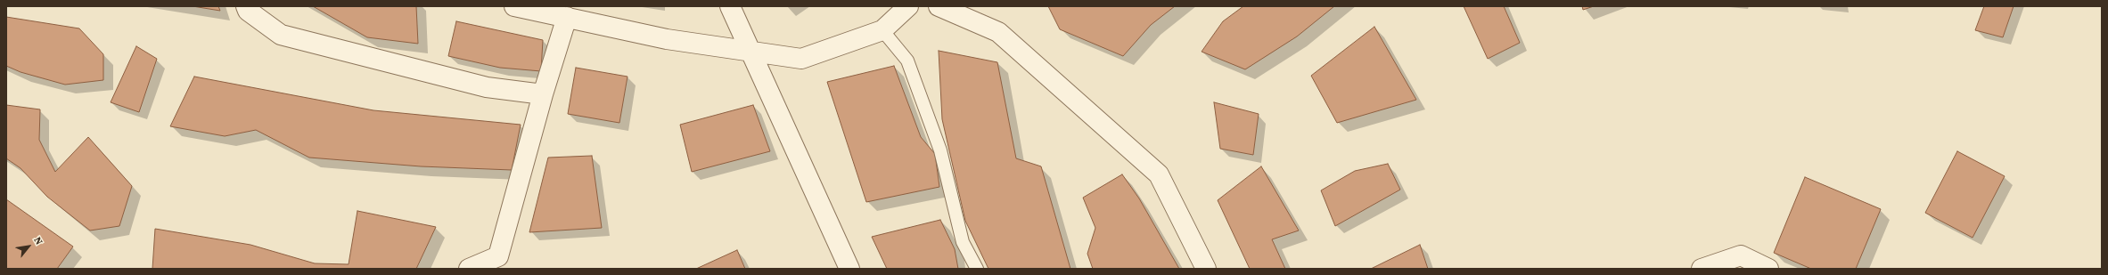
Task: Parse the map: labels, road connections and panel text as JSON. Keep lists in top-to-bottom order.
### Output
{
  "north": "top right"
}
